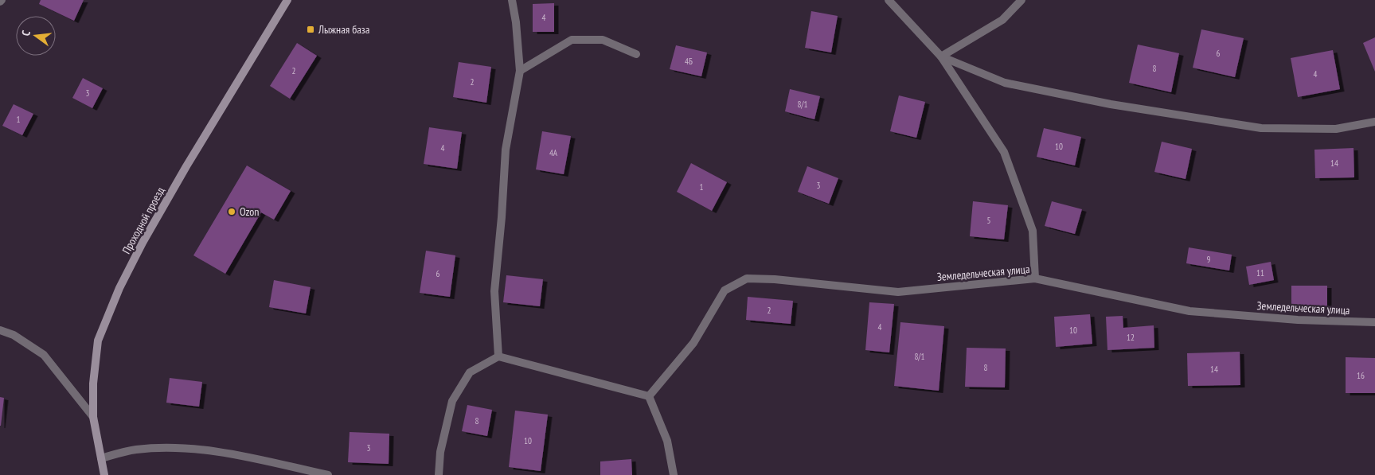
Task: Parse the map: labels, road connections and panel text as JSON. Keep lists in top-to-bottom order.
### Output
{
  "streets": {
    "street": ["Проходной проезд", "Земледельческая улица"]
  },
  "places": {
    "transit": ["Лыжная база"],
    "other": ["Ozon"]
  },
  "house_numbers": [
    "4",
    "6",
    "4Б",
    "8",
    "2",
    "4",
    "2",
    "3",
    "8/1",
    "1",
    "10",
    "4",
    "4А",
    "14",
    "3",
    "1",
    "5",
    "9",
    "11",
    "6",
    "2",
    "4",
    "10",
    "12",
    "8/1",
    "8",
    "14",
    "16",
    "8",
    "10",
    "3"
  ],
  "north": "left"
}
